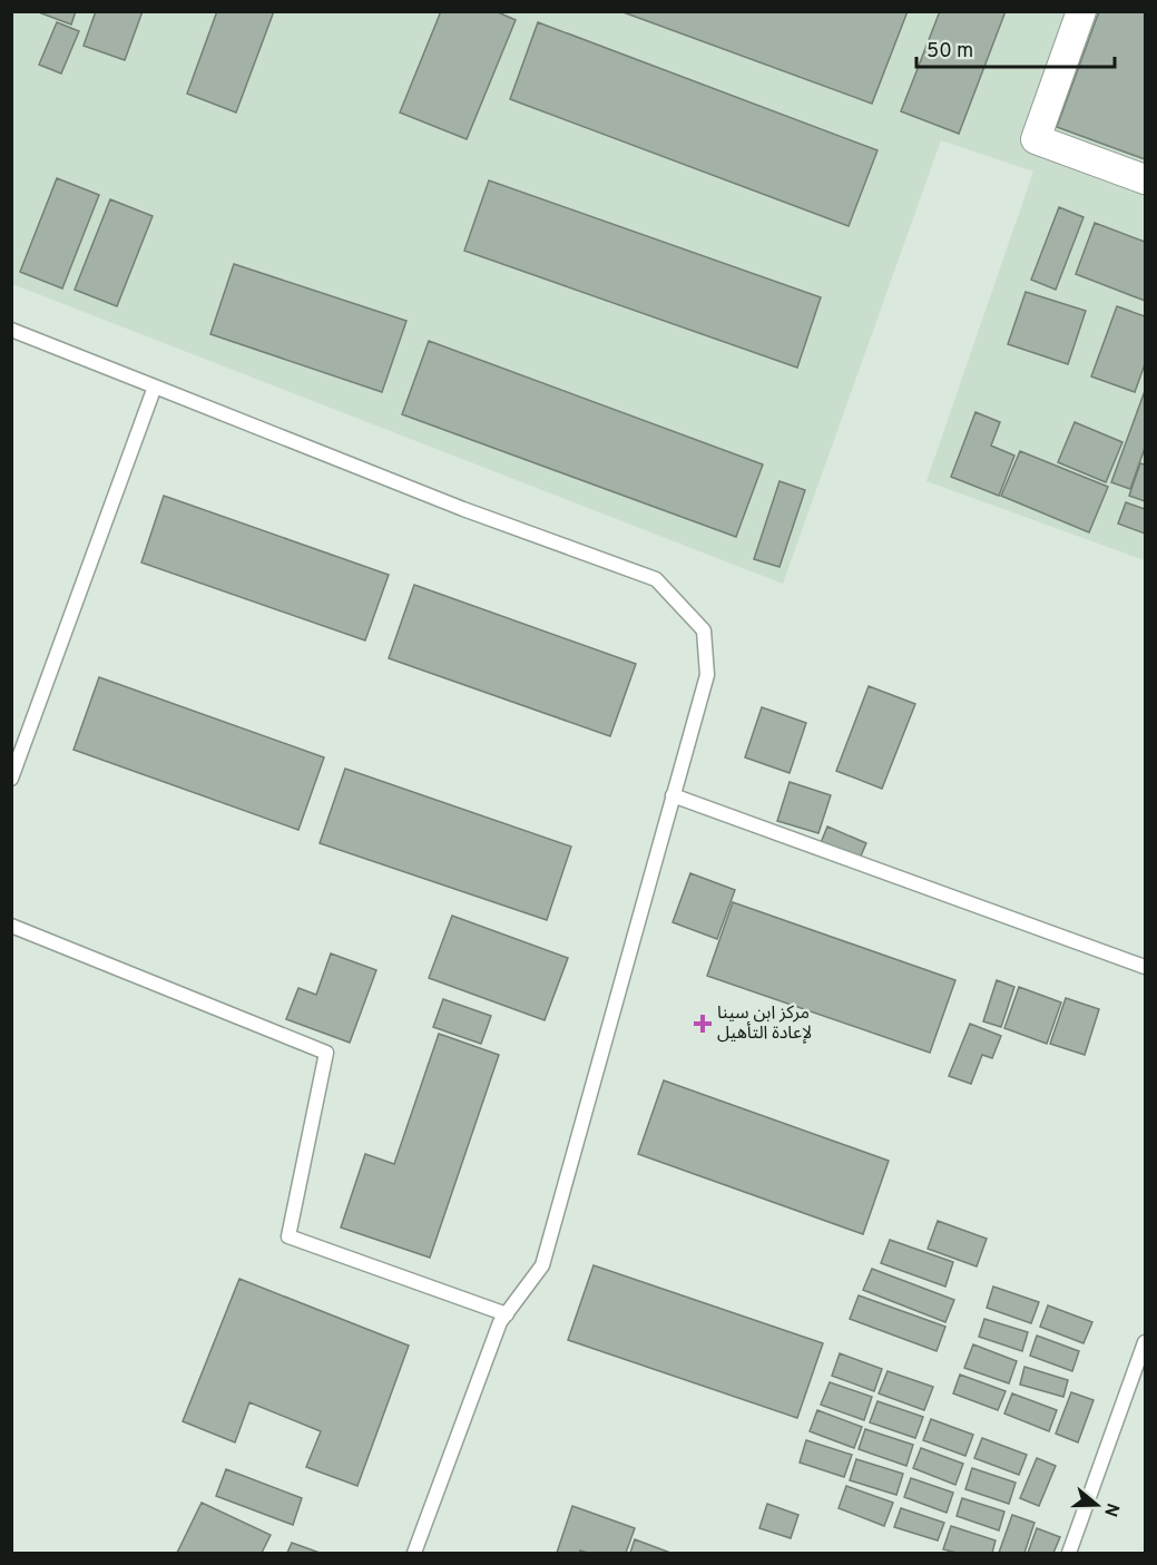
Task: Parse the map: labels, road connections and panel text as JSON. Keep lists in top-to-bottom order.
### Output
{
  "places": {
    "health": ["مركز ابن سينا لإعادة التأهيل"]
  },
  "scale_bar": "50 m",
  "north": "right"
}
